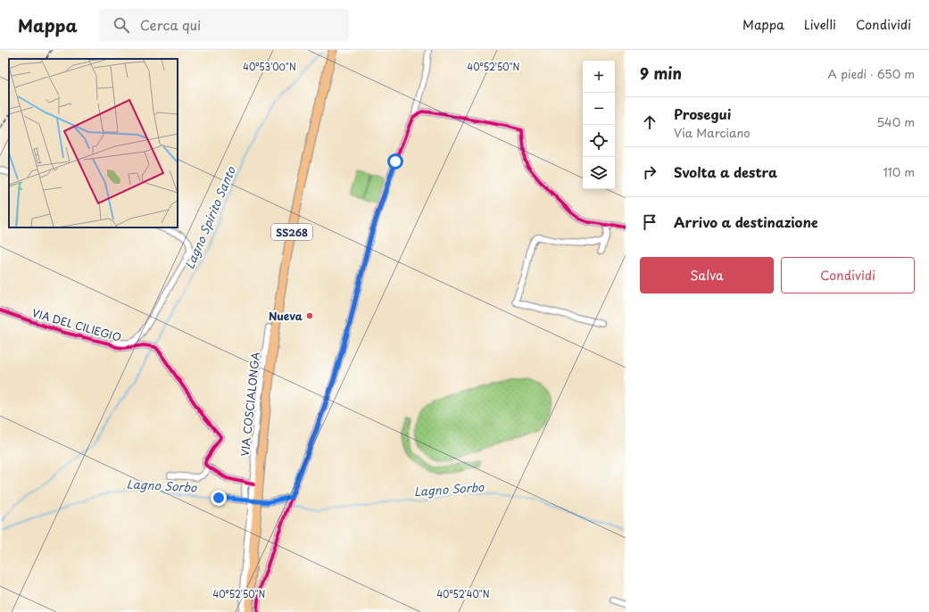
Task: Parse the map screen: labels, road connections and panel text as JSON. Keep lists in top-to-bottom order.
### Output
{
  "streets": {
    "highway": ["SS268"],
    "street": ["VIA DEL CILIEGIO", "VIA COSCIALONGA"]
  },
  "crossings": [
    ["SS268", "VIA COSCIALONGA"]
  ],
  "water": ["Lagno Spirito Santo", "Lagno Sorbo"],
  "places": ["Nueva"],
  "page": {
    "header": "Mappa",
    "search": "Cerca qui",
    "nav": ["Mappa", "Livelli", "Condividi"],
    "heading": ["9 min", "A piedi · 650 m"],
    "map_buttons": ["+", "−"],
    "list": [
      ["Prosegui", "Via Marciano", "540 m"],
      ["Svolta a destra", "110 m"],
      "Arrivo a destinazione"
    ],
    "buttons": ["Salva", "Condividi"]
  },
  "coordinates": ["40°53'00\"N", "40°52'50\"N", "40°52'40\"N"]
}
